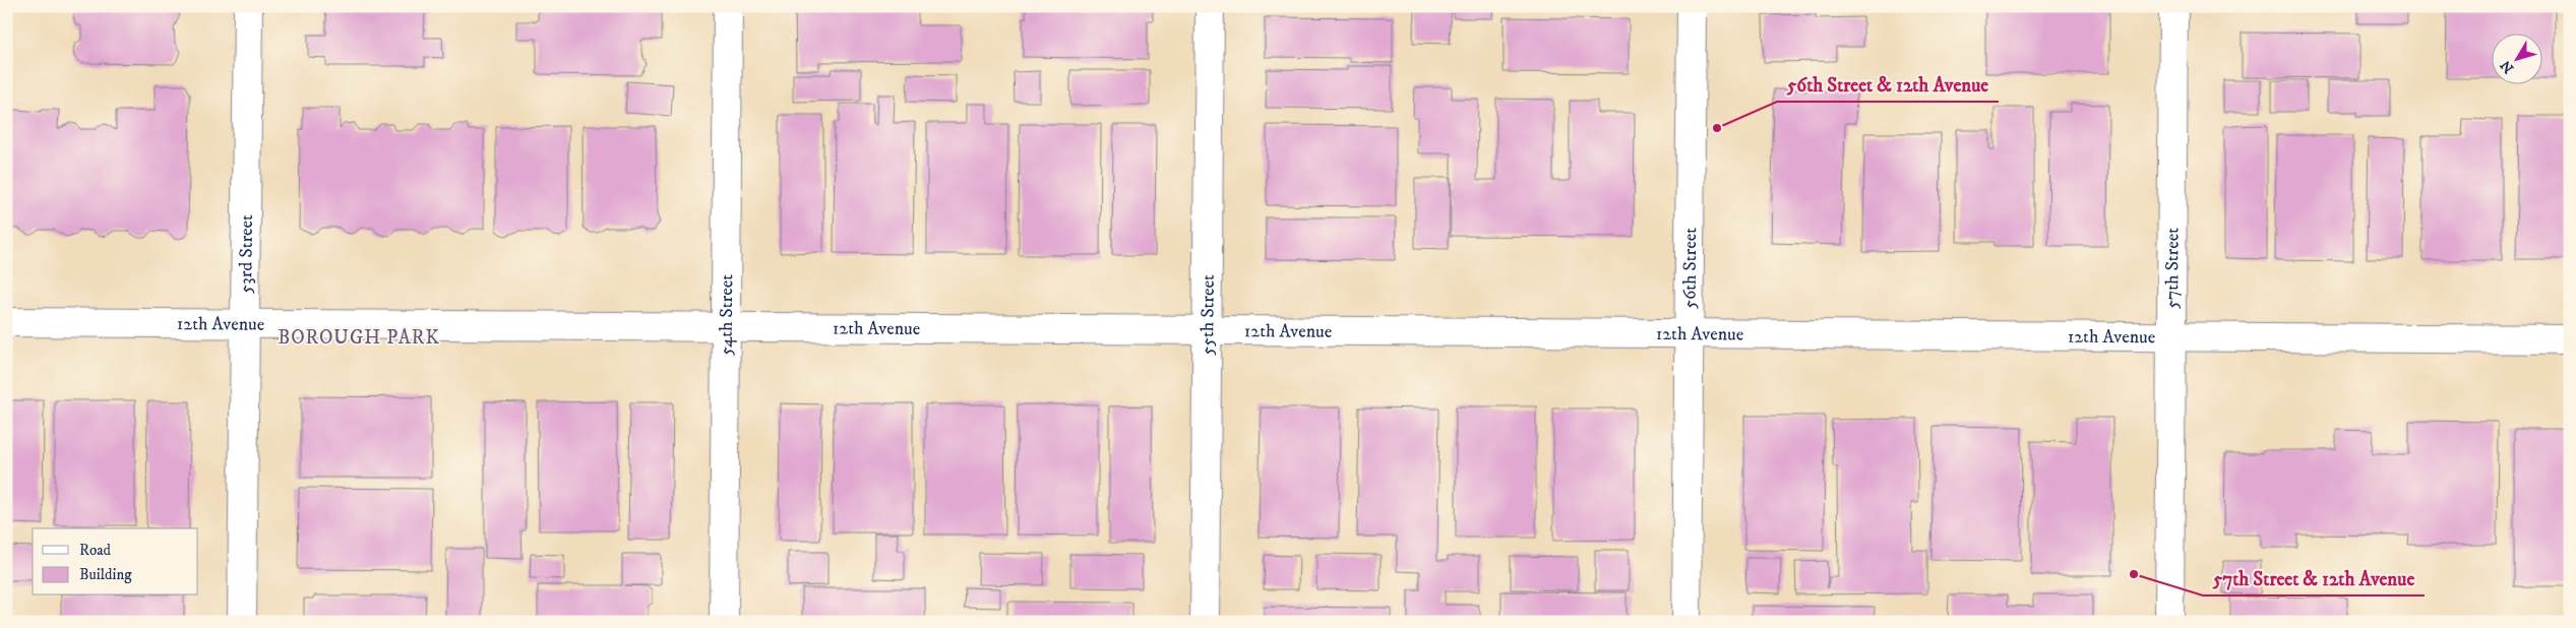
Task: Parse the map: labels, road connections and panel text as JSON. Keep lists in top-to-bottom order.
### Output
{
  "streets": {
    "street": [
      "53rd Street",
      "56th Street",
      "57th Street",
      "54th Street",
      "55th Street",
      "12th Avenue"
    ]
  },
  "crossings": [
    ["53rd Street", "12th Avenue"],
    ["56th Street", "12th Avenue"],
    ["57th Street", "12th Avenue"],
    ["54th Street", "12th Avenue"],
    ["55th Street", "12th Avenue"]
  ],
  "districts": ["BOROUGH PARK"],
  "places": ["56th Street & 12th Avenue", "57th Street & 12th Avenue"],
  "legend": ["Road", "Building"],
  "north": "bottom left"
}
